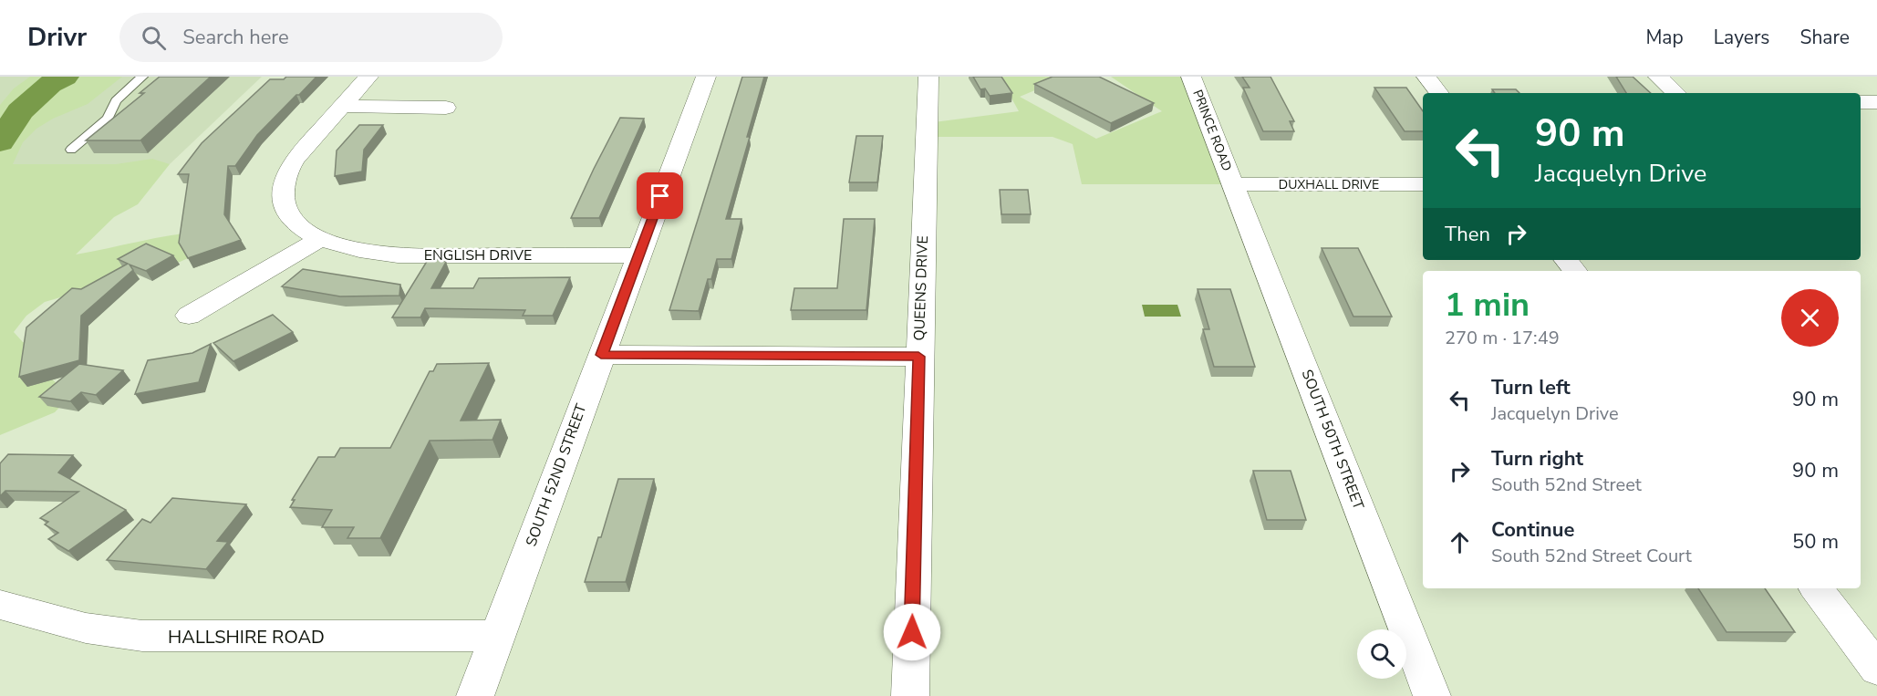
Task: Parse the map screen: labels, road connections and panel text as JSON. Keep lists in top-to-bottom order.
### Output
{
  "streets": {
    "street": [
      "PRINCE ROAD",
      "DUXHALL DRIVE",
      "ENGLISH DRIVE",
      "QUEENS DRIVE",
      "SOUTH 50TH STREET",
      "SOUTH 52ND STREET",
      "HALLSHIRE ROAD"
    ]
  },
  "crossings": [
    ["PRINCE ROAD", "DUXHALL DRIVE"],
    ["PRINCE ROAD", "SOUTH 50TH STREET"],
    ["DUXHALL DRIVE", "SOUTH 50TH STREET"],
    ["ENGLISH DRIVE", "SOUTH 52ND STREET"],
    ["SOUTH 52ND STREET", "HALLSHIRE ROAD"]
  ],
  "page": {
    "header": "Drivr",
    "search": "Search here",
    "nav": ["Map", "Layers", "Share"],
    "turn": ["90 m", "Jacquelyn Drive"],
    "then": "Then",
    "heading": ["1 min", "270 m · 17:49"],
    "list": [
      {
        "name": "Turn left",
        "note": "Jacquelyn Drive",
        "value": "90 m"
      },
      {
        "name": "Turn right",
        "note": "South 52nd Street",
        "value": "90 m"
      },
      {
        "name": "Continue",
        "note": "South 52nd Street Court",
        "value": "50 m"
      }
    ]
  }
}
